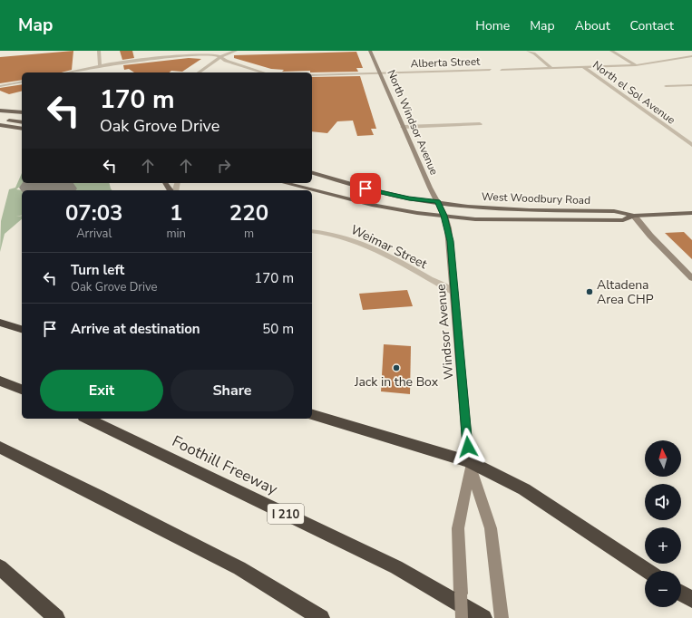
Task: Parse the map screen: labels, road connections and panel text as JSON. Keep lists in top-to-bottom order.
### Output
{
  "streets": {
    "highway": ["Foothill Freeway", "I 210"],
    "main road": ["West Woodbury Road"],
    "street": [
      "Alberta Street",
      "North el Sol Avenue",
      "North Windsor Avenue",
      "Weimar Street",
      "Windsor Avenue"
    ]
  },
  "crossings": [
    ["Alberta Street", "North Windsor Avenue"],
    ["North Windsor Avenue", "West Woodbury Road"],
    ["North Windsor Avenue", "Windsor Avenue"],
    ["West Woodbury Road", "Windsor Avenue"],
    ["Weimar Street", "Windsor Avenue"]
  ],
  "places": ["Altadena Area CHP", "Jack in the Box"],
  "north": "top",
  "page": {
    "header": "Map",
    "nav": [
      "Home",
      "Map",
      "About",
      "Contact"
    ],
    "turn": ["170 m", "Oak Grove Drive"],
    "eta": [
      "07:03",
      "Arrival",
      "1",
      "min",
      "220",
      "m"
    ],
    "list": [
      {
        "name": "Turn left",
        "note": "Oak Grove Drive",
        "value": "170 m"
      },
      {
        "name": "Arrive at destination",
        "value": "50 m"
      }
    ],
    "buttons": ["Exit", "Share"],
    "map_buttons": ["+", "−"]
  }
}
